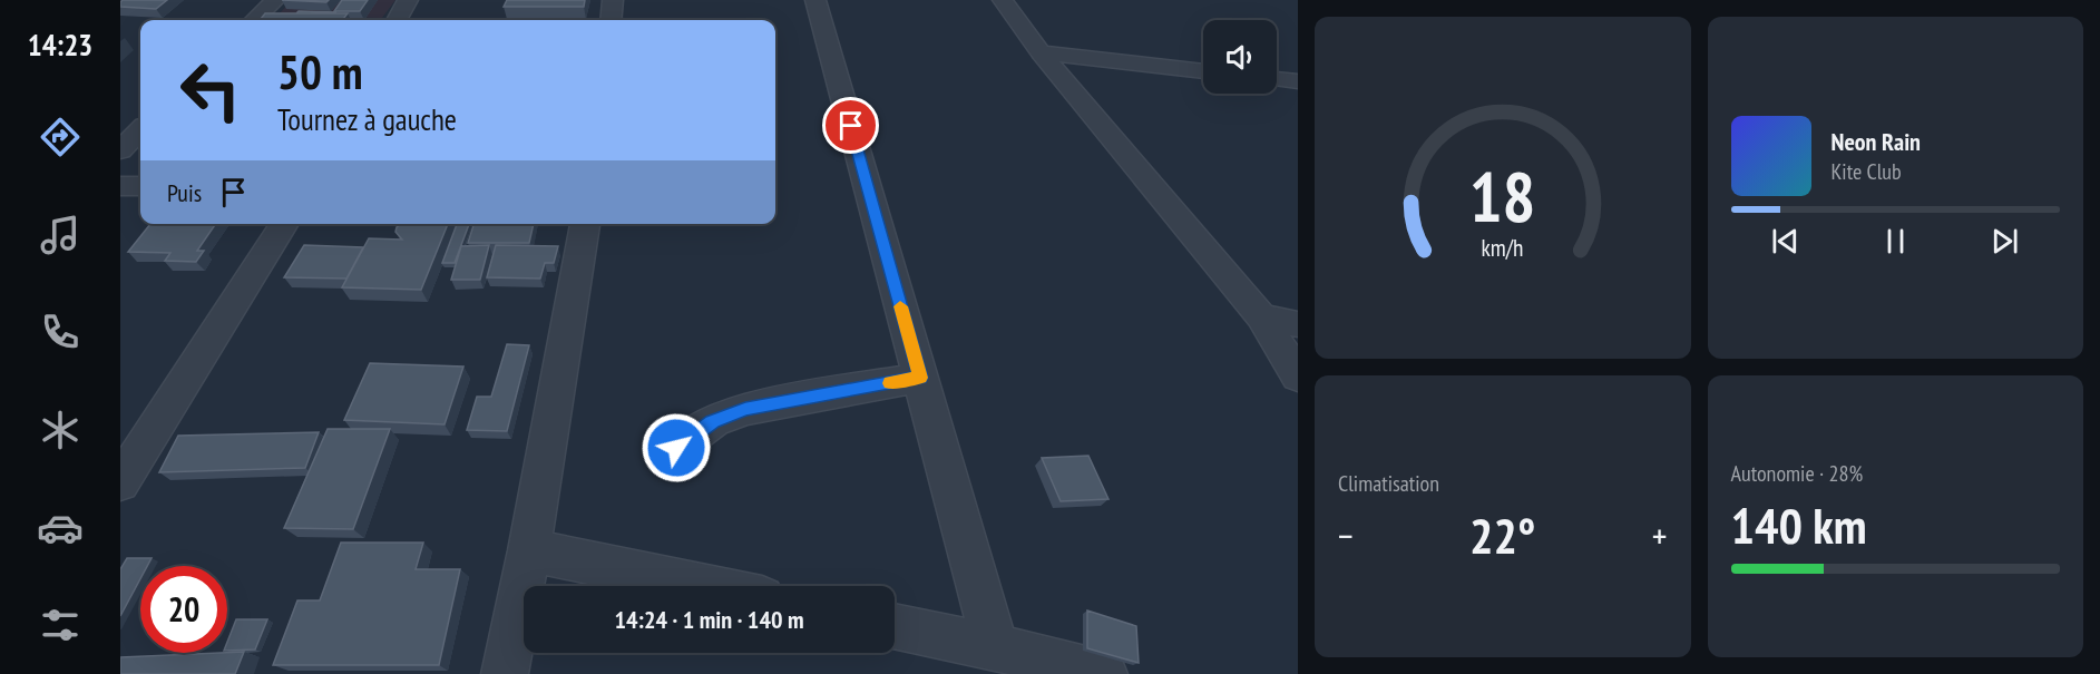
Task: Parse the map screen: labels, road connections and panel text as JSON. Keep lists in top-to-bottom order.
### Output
{
  "page": {
    "tabs": "14:23",
    "turn": ["50 m", "Tournez à gauche"],
    "song": ["Neon Rain", "Kite Club"],
    "then": "Puis",
    "tile": [
      "Climatisation",
      ["Autonomie · 28%", "140 km"]
    ],
    "heat": ["−", "22°", "+"],
    "limit": "20",
    "trip": "14:24 · 1 min · 140 m",
    "gauge": ["18", "km/h"]
  }
}
